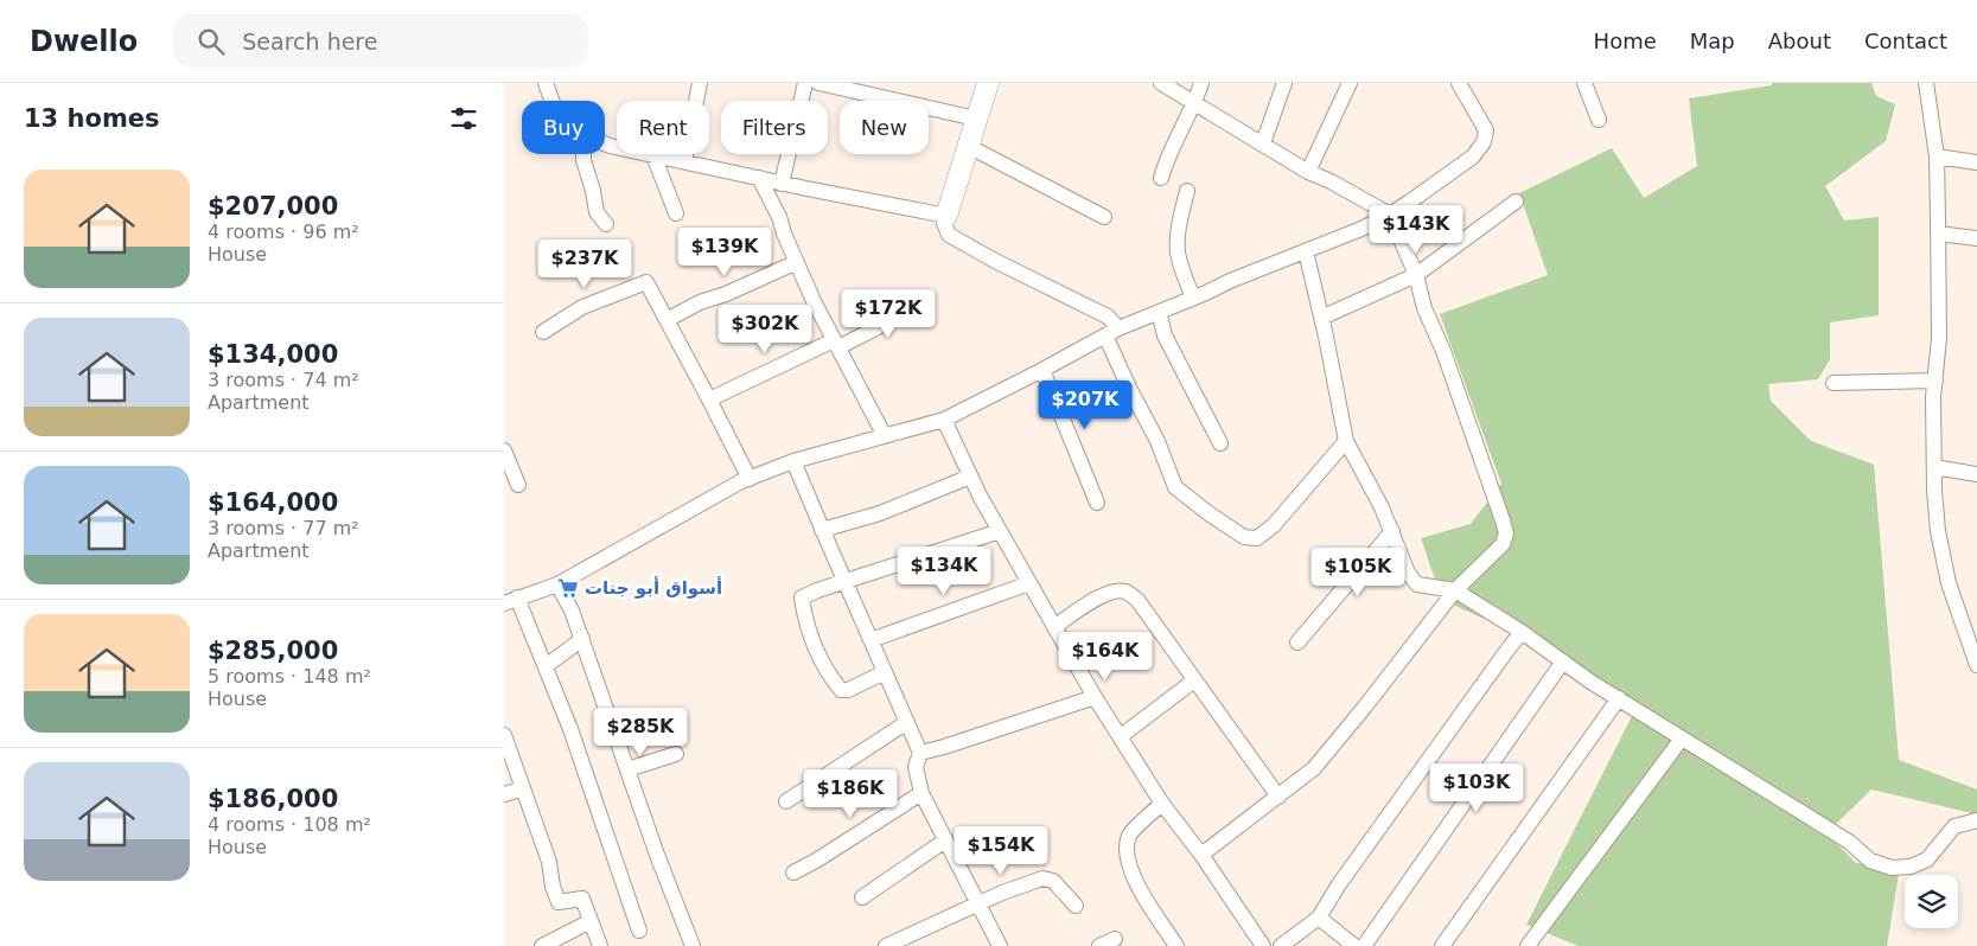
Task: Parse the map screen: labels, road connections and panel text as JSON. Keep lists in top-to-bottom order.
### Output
{
  "places": {
    "supermarket": ["أسواق أبو جنات"]
  },
  "page": {
    "header": "Dwello",
    "search": "Search here",
    "nav": [
      "Home",
      "Map",
      "About",
      "Contact"
    ],
    "heading": "13 homes",
    "chip": [
      "Buy",
      "Rent",
      "Filters",
      "New"
    ],
    "list": [
      {
        "name": "$207,000",
        "note": "4 rooms · 96 m² · House"
      },
      {
        "name": "$134,000",
        "note": "3 rooms · 74 m² · Apartment"
      },
      {
        "name": "$164,000",
        "note": "3 rooms · 77 m² · Apartment"
      },
      {
        "name": "$285,000",
        "note": "5 rooms · 148 m² · House"
      },
      {
        "name": "$186,000",
        "note": "4 rooms · 108 m² · House"
      }
    ],
    "price": [
      "$143K",
      "$139K",
      "$237K",
      "$172K",
      "$302K",
      "$207K",
      "$134K",
      "$105K",
      "$164K",
      "$285K",
      "$103K",
      "$186K",
      "$154K"
    ]
  }
}
